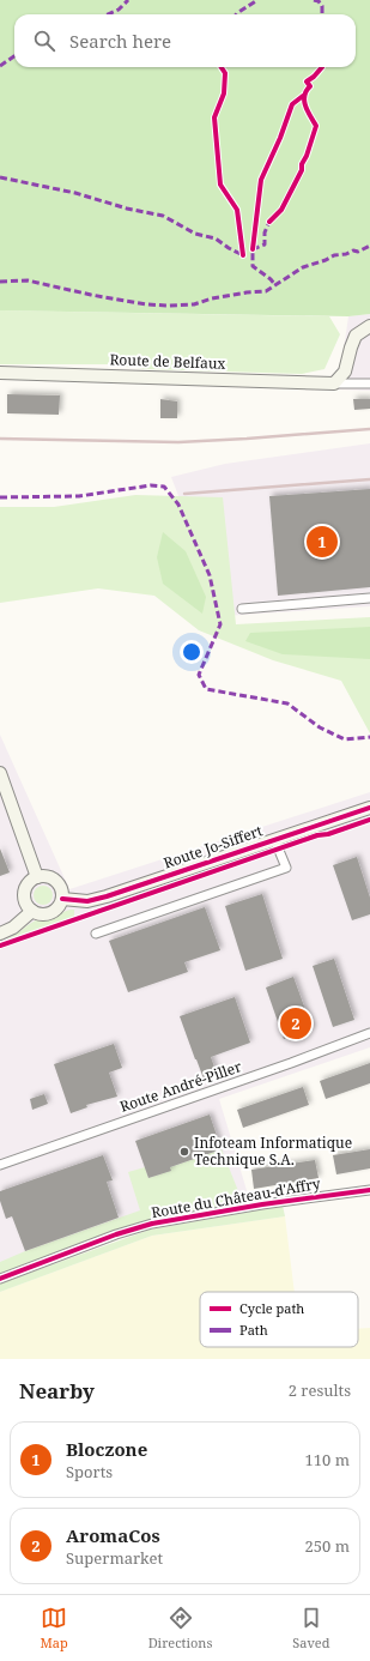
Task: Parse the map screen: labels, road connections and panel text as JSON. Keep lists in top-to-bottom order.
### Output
{
  "streets": {
    "main road": ["Route de Belfaux", "Route Jo-Siffert"],
    "street": ["Route André-Piller", "Route du Château-d'Affry"]
  },
  "places": ["Infoteam Informatique Technique S.A."],
  "legend": ["Cycle path", "Path"],
  "page": {
    "search": "Search here",
    "pins": ["1", "2"],
    "heading": ["Nearby", "2 results"],
    "list": [
      {
        "mark": "1",
        "name": "Bloczone",
        "note": "Sports",
        "value": "110 m"
      },
      {
        "mark": "2",
        "name": "AromaCos",
        "note": "Supermarket",
        "value": "250 m"
      }
    ],
    "nav": ["Map", "Directions", "Saved"]
  }
}
